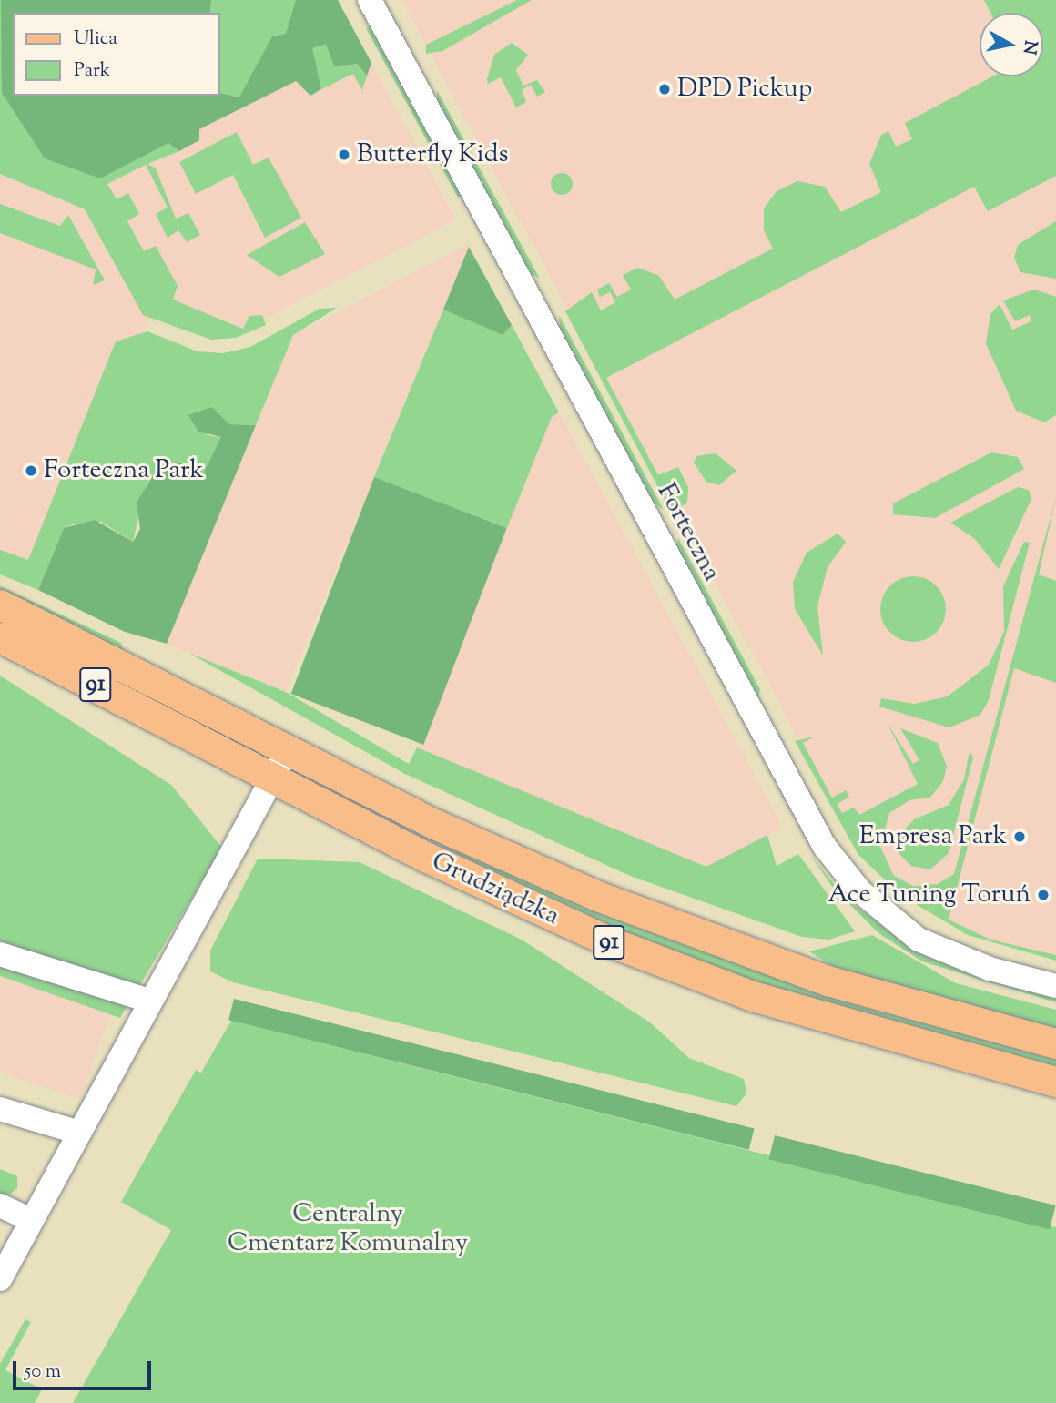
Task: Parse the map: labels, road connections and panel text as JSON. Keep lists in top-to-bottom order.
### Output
{
  "streets": {
    "main road": ["91", "Grudziądzka"],
    "street": ["Forteczna"]
  },
  "parks": ["Centralny Cmentarz Komunalny"],
  "places": [
    "DPD Pickup",
    "Butterfly Kids",
    "Forteczna Park",
    "Empresa Park",
    "Ace Tuning Toruń"
  ],
  "legend": ["Ulica", "Park"],
  "scale_bar": "50 m",
  "north": "right"
}
